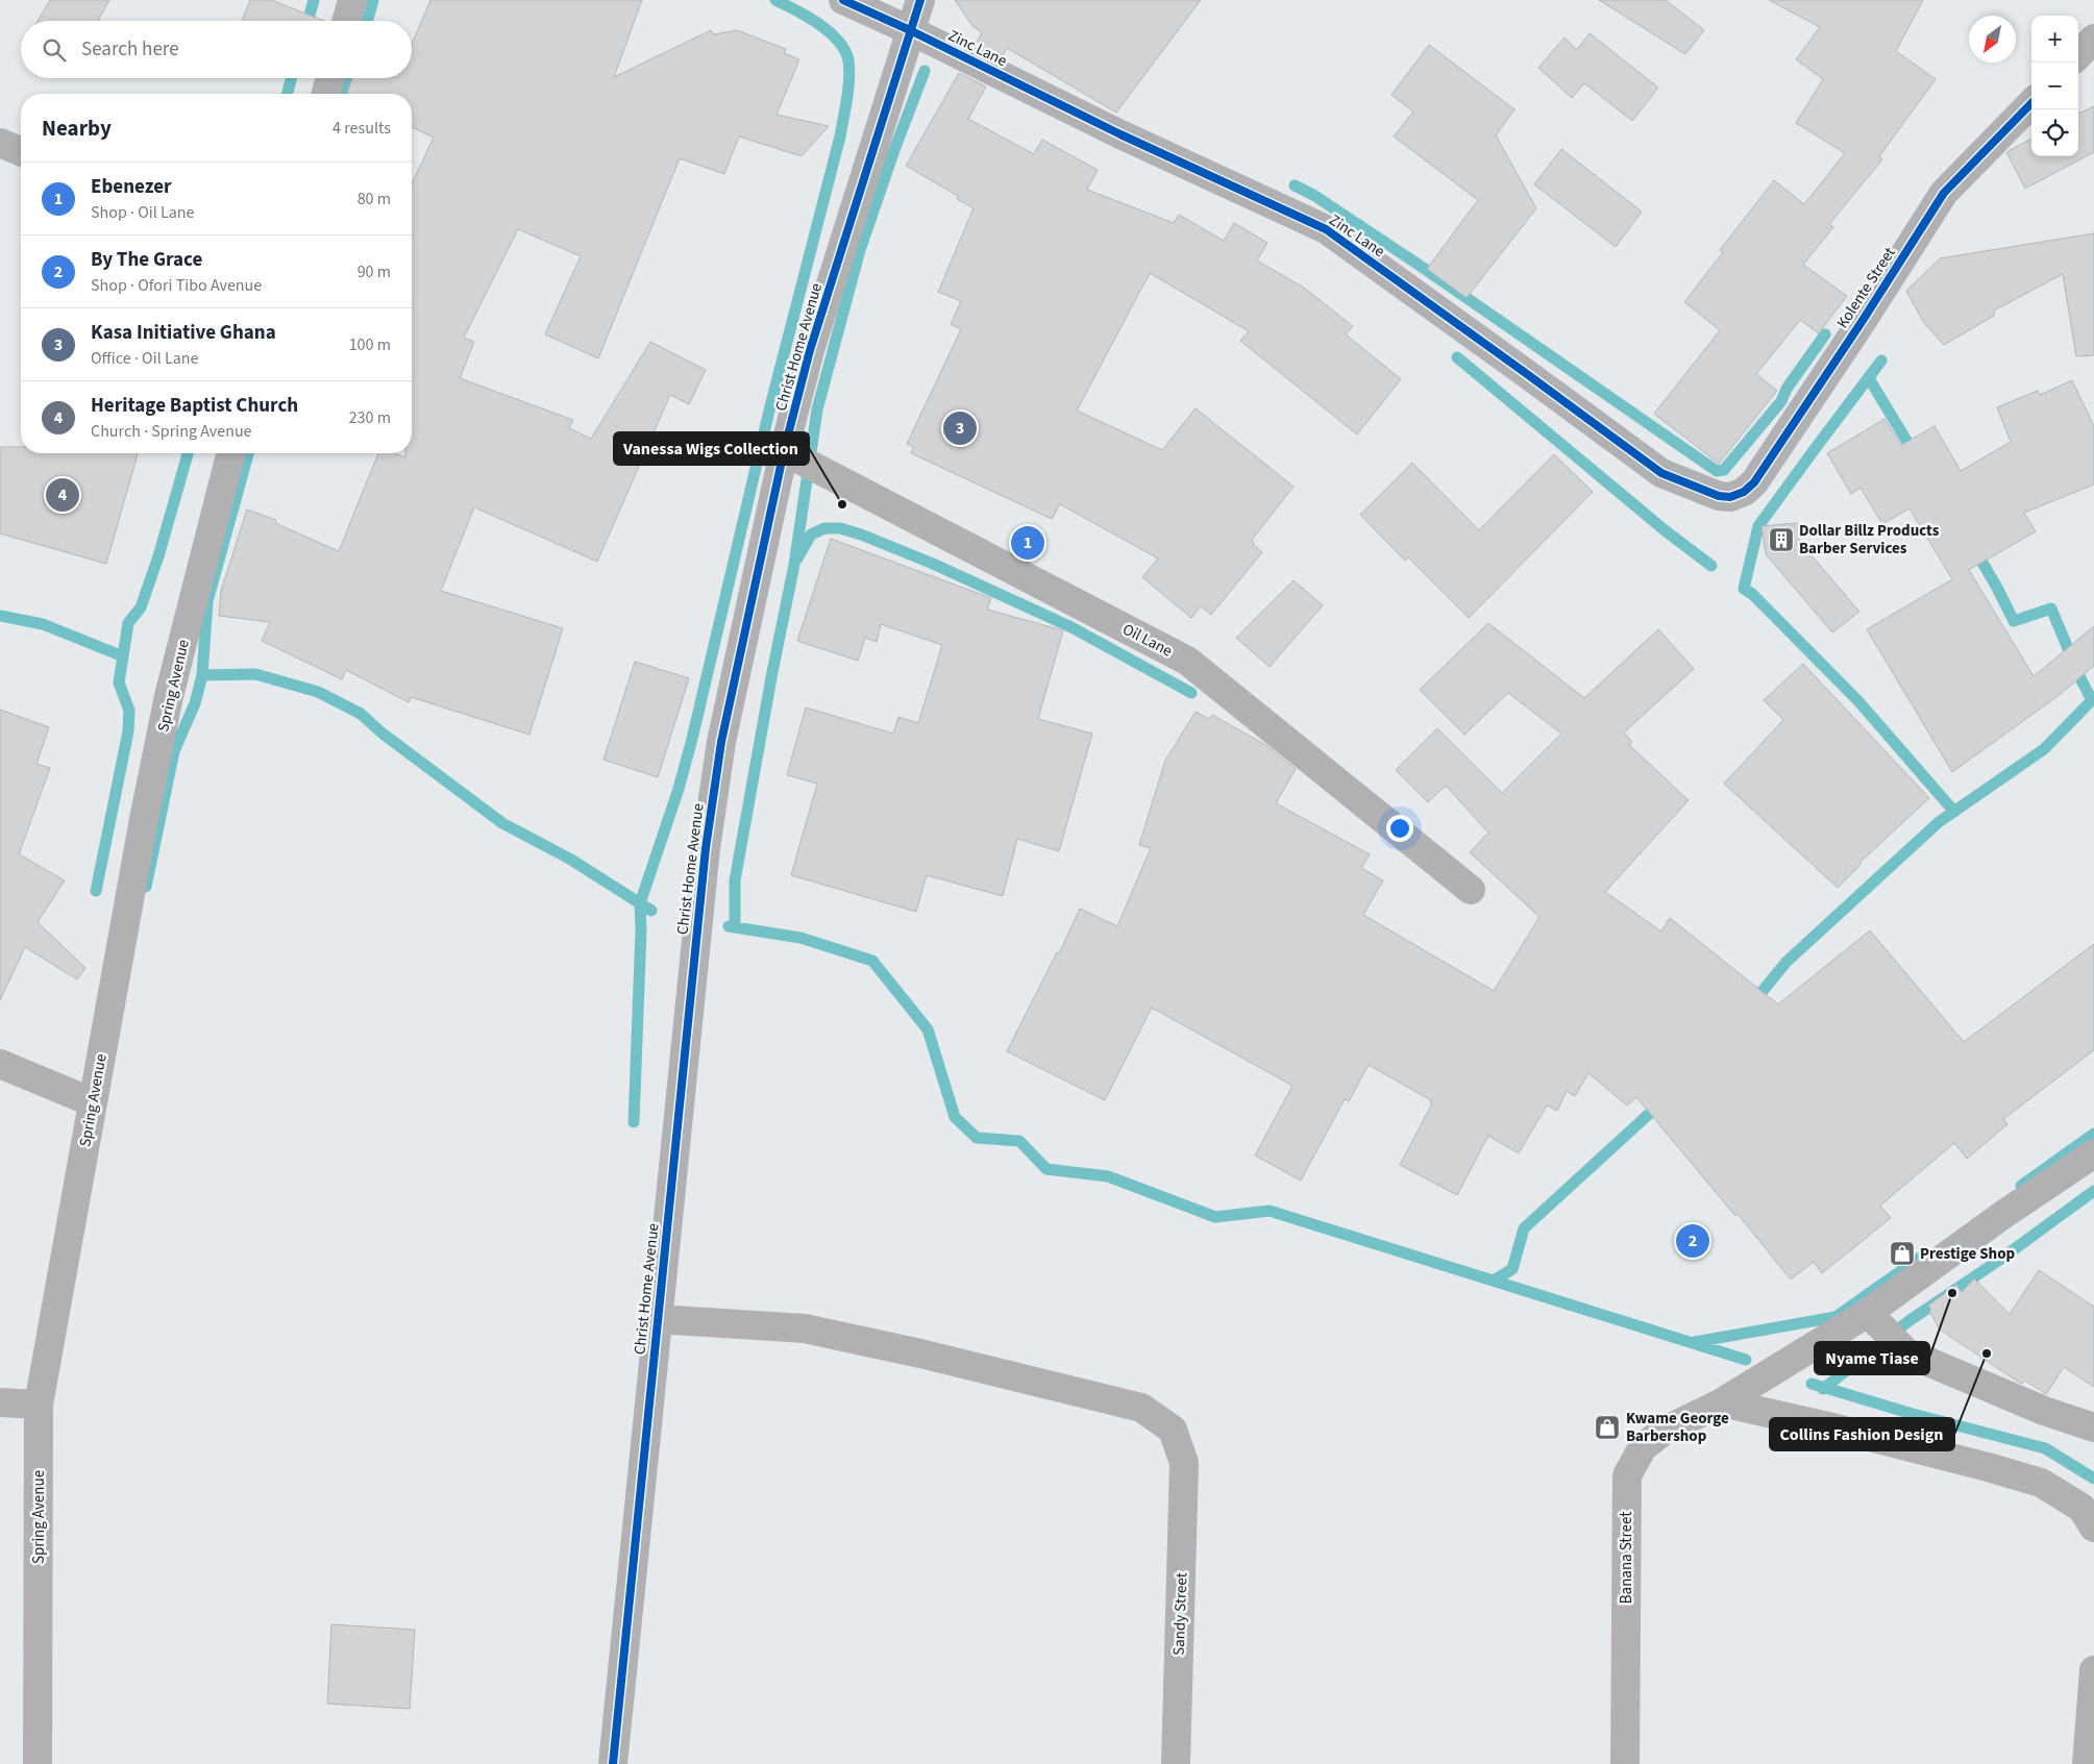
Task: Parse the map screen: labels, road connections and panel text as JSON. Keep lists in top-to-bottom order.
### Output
{
  "streets": {
    "street": [
      "Zinc Lane",
      "Kolente Street",
      "Christ Home Avenue",
      "Oil Lane",
      "Spring Avenue",
      "Banana Street",
      "Sandy Street"
    ]
  },
  "crossings": [
    ["Zinc Lane", "Kolente Street"],
    ["Zinc Lane", "Christ Home Avenue"],
    ["Christ Home Avenue", "Oil Lane"],
    ["Christ Home Avenue", "Sandy Street"]
  ],
  "places": {
    "other": ["Vanessa Wigs Collection", "Nyame Tiase", "Collins Fashion Design"],
    "building": ["Dollar Billz Products Barber Services"],
    "shop": ["Prestige Shop", "Kwame George Barbershop"]
  },
  "north": "bottom left",
  "page": {
    "map_buttons": ["+", "−"],
    "search": "Search here",
    "heading": ["Nearby", "4 results"],
    "list": [
      {
        "mark": "1",
        "name": "Ebenezer",
        "note": "Shop · Oil Lane",
        "value": "80 m"
      },
      {
        "mark": "2",
        "name": "By The Grace",
        "note": "Shop · Ofori Tibo Avenue",
        "value": "90 m"
      },
      {
        "mark": "3",
        "name": "Kasa Initiative Ghana",
        "note": "Office · Oil Lane",
        "value": "100 m"
      },
      {
        "mark": "4",
        "name": "Heritage Baptist Church",
        "note": "Church · Spring Avenue",
        "value": "230 m"
      }
    ],
    "pins": [
      "3",
      "4",
      "1",
      "2"
    ]
  }
}
